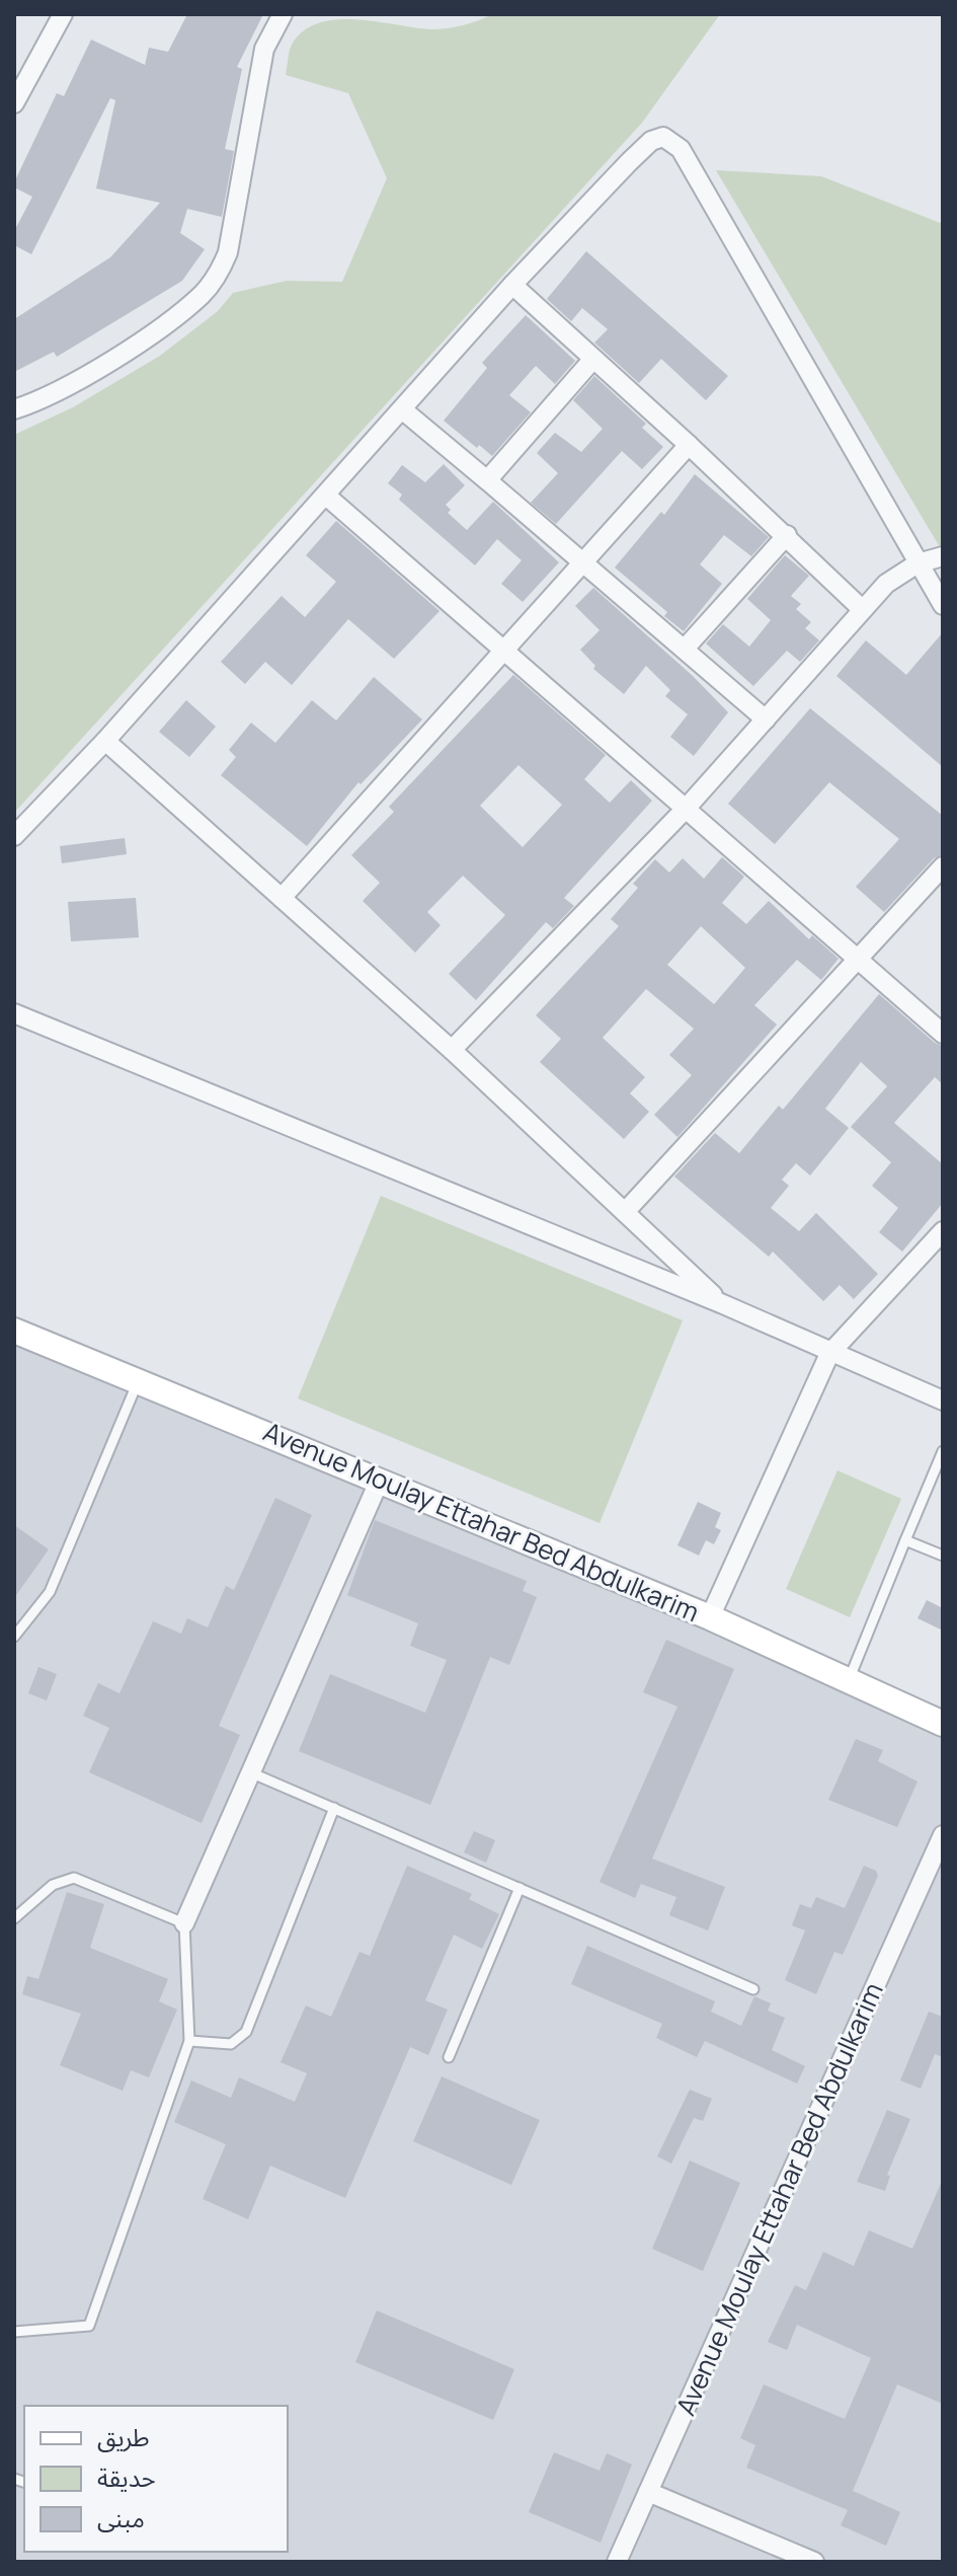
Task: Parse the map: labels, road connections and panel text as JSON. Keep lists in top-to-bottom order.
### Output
{
  "streets": {
    "street": ["Avenue Moulay Ettahar Bed Abdulkarim"]
  },
  "legend": ["طريق", "حديقة", "مبنى"]
}
